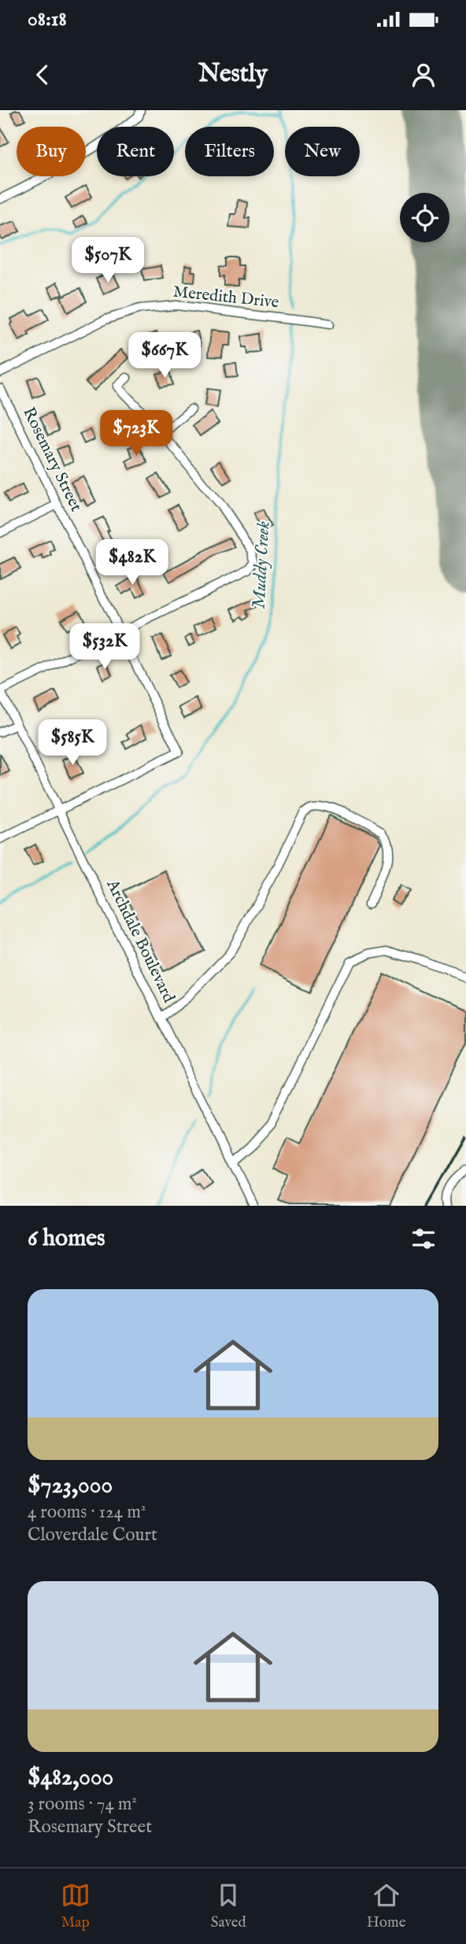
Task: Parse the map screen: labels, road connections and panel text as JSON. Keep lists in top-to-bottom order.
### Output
{
  "streets": {
    "street": ["Meredith Drive", "Rosemary Street", "Archdale Boulevard"]
  },
  "crossings": [
    ["Rosemary Street", "Archdale Boulevard"]
  ],
  "water": ["Muddy Creek"],
  "page": {
    "status": "08:18",
    "header": "Nestly",
    "chip": [
      "Buy",
      "Rent",
      "Filters",
      "New"
    ],
    "price": [
      "$507K",
      "$667K",
      "$723K",
      "$482K",
      "$532K",
      "$585K"
    ],
    "heading": "6 homes",
    "list": [
      {
        "name": "$723,000",
        "note": "4 rooms · 124 m² · Cloverdale Court"
      },
      {
        "name": "$482,000",
        "note": "3 rooms · 74 m² · Rosemary Street"
      }
    ],
    "tabs": ["Map", "Saved", "Home"]
  }
}
